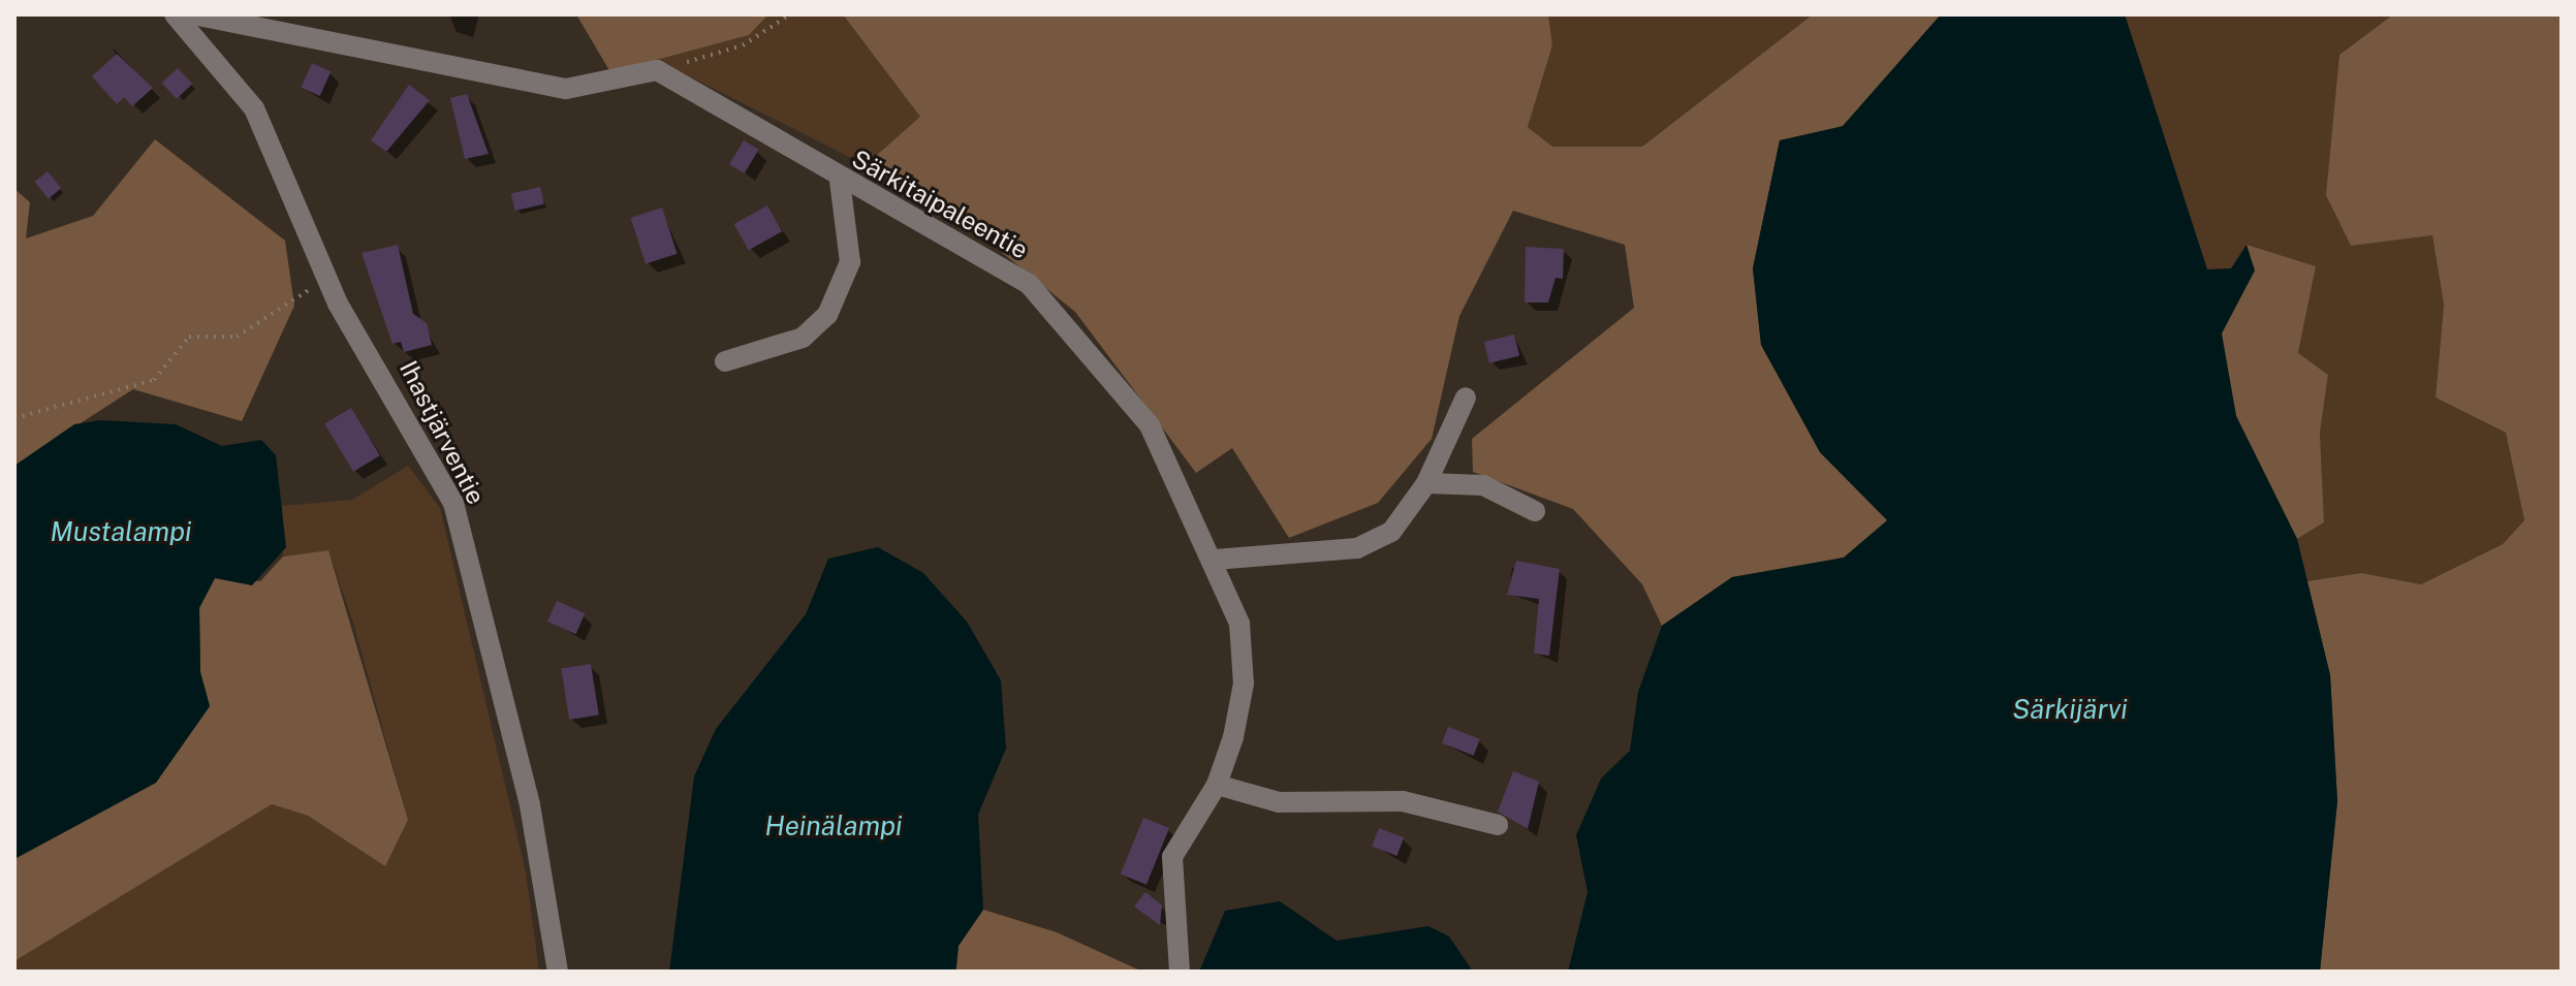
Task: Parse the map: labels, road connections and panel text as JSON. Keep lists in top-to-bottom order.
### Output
{
  "streets": {
    "street": ["Särkitaipaleentie", "Ihastjärventie"]
  },
  "water": ["Mustalampi", "Särkijärvi", "Heinälampi"]
}
